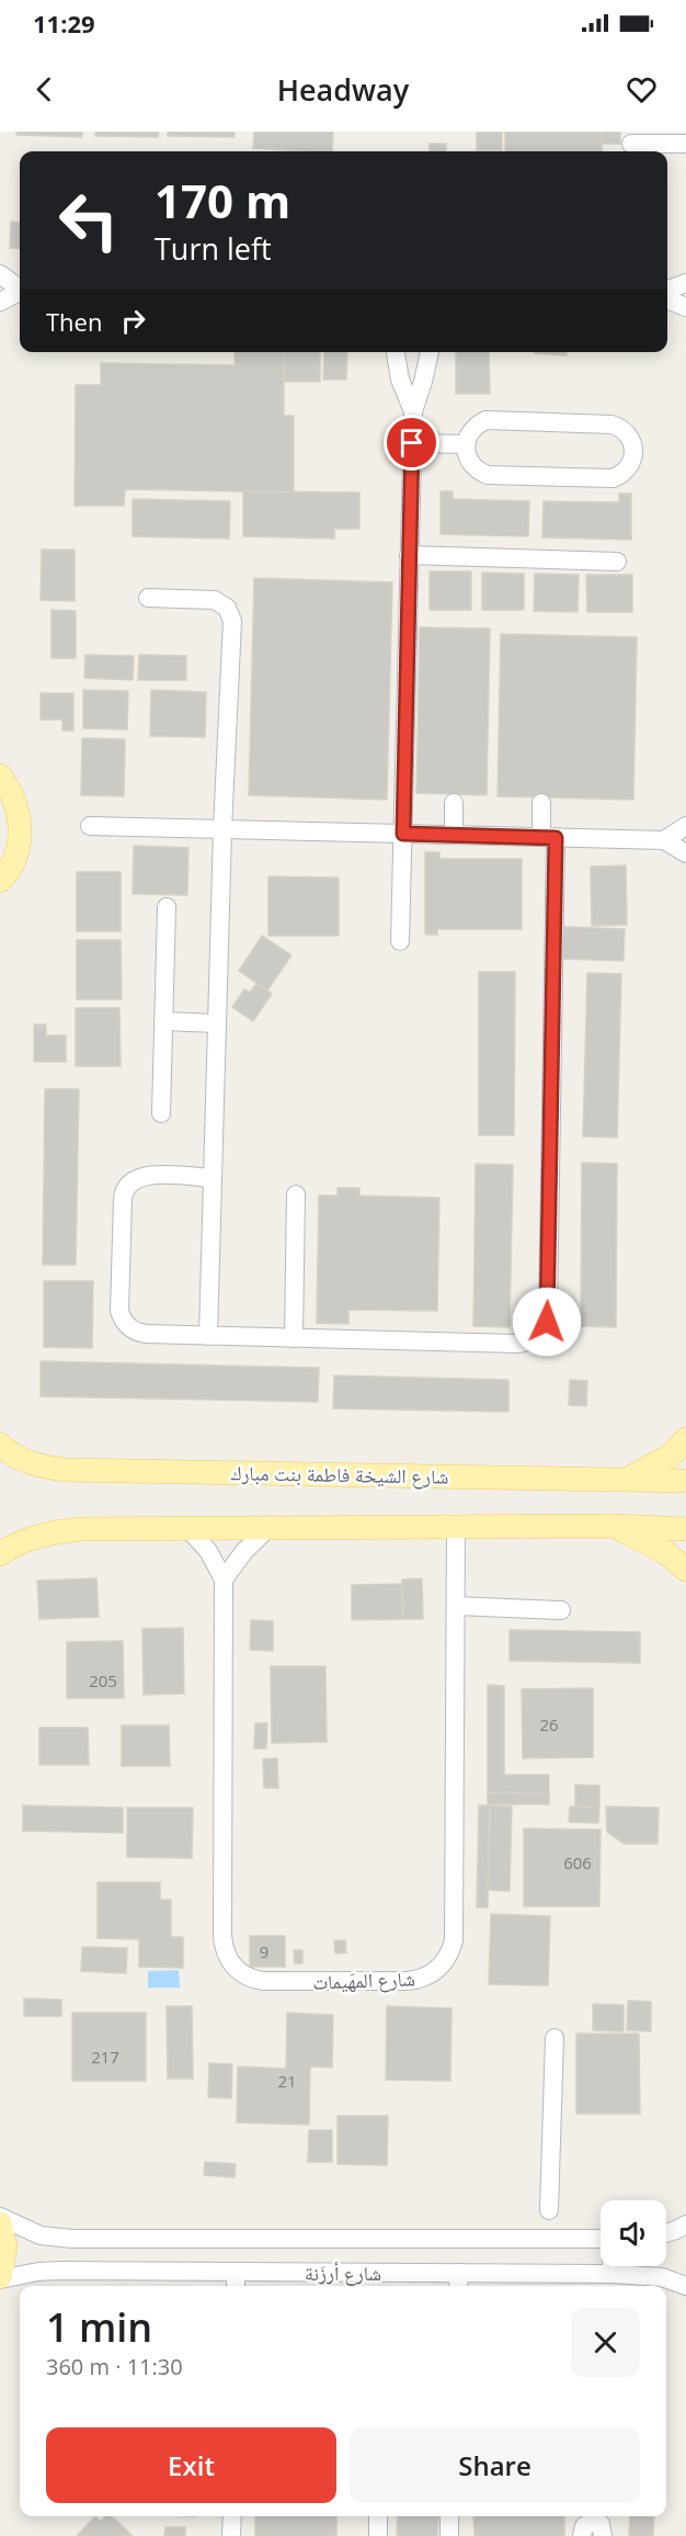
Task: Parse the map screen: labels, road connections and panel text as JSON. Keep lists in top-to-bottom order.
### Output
{
  "streets": {
    "main road": ["شارع الشيخة فاطمة بنت مبارك"],
    "street": ["شارع المهَيمات", "شارع أرزَنة"]
  },
  "house_numbers": [
    "205",
    "26",
    "606",
    "9",
    "217",
    "21"
  ],
  "page": {
    "status": "11:29",
    "header": "Headway",
    "turn": ["170 m", "Turn left"],
    "then": "Then",
    "heading": ["1 min", "360 m · 11:30"],
    "buttons": ["Exit", "Share"]
  }
}
